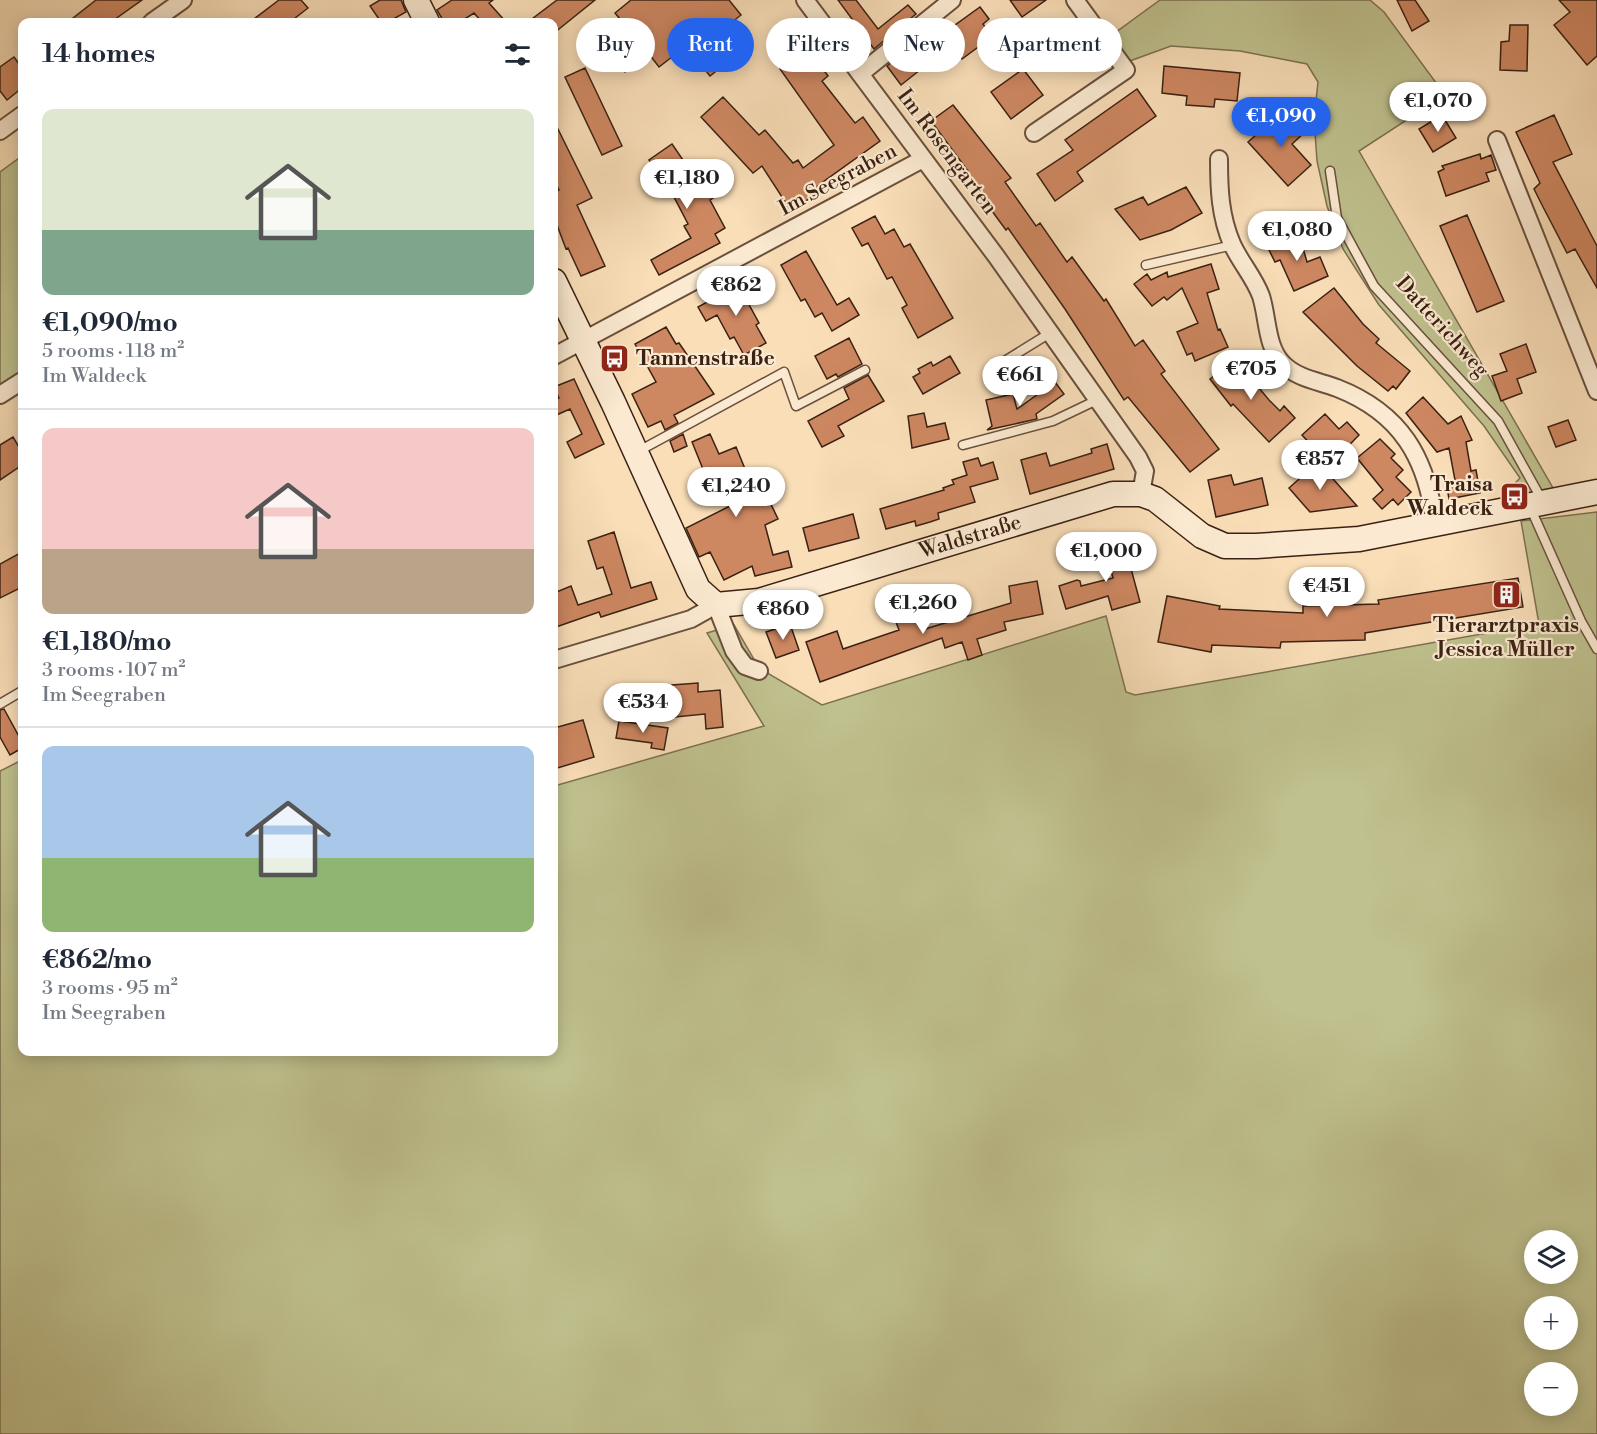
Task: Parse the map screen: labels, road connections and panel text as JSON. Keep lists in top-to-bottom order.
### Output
{
  "streets": {
    "street": ["Im Rosengarten", "Im Seegraben", "Waldstraße"],
    "lane": ["Datterichweg"]
  },
  "crossings": [
    ["Im Rosengarten", "Im Seegraben"],
    ["Im Rosengarten", "Waldstraße"]
  ],
  "places": {
    "bus stop": ["Tannenstraße", "Traisa Waldeck"],
    "building": ["Tierarztpraxis Jessica Müller"]
  },
  "page": {
    "chip": [
      "Buy",
      "Rent",
      "Filters",
      "New",
      "Apartment"
    ],
    "heading": "14 homes",
    "price": [
      "€1,070",
      "€1,090",
      "€1,180",
      "€1,080",
      "€862",
      "€705",
      "€661",
      "€857",
      "€1,240",
      "€1,000",
      "€451",
      "€1,260",
      "€860",
      "€534"
    ],
    "list": [
      {
        "name": "€1,090/mo",
        "note": "5 rooms · 118 m² · Im Waldeck"
      },
      {
        "name": "€1,180/mo",
        "note": "3 rooms · 107 m² · Im Seegraben"
      },
      {
        "name": "€862/mo",
        "note": "3 rooms · 95 m² · Im Seegraben"
      }
    ],
    "map_buttons": ["+", "−"]
  }
}
